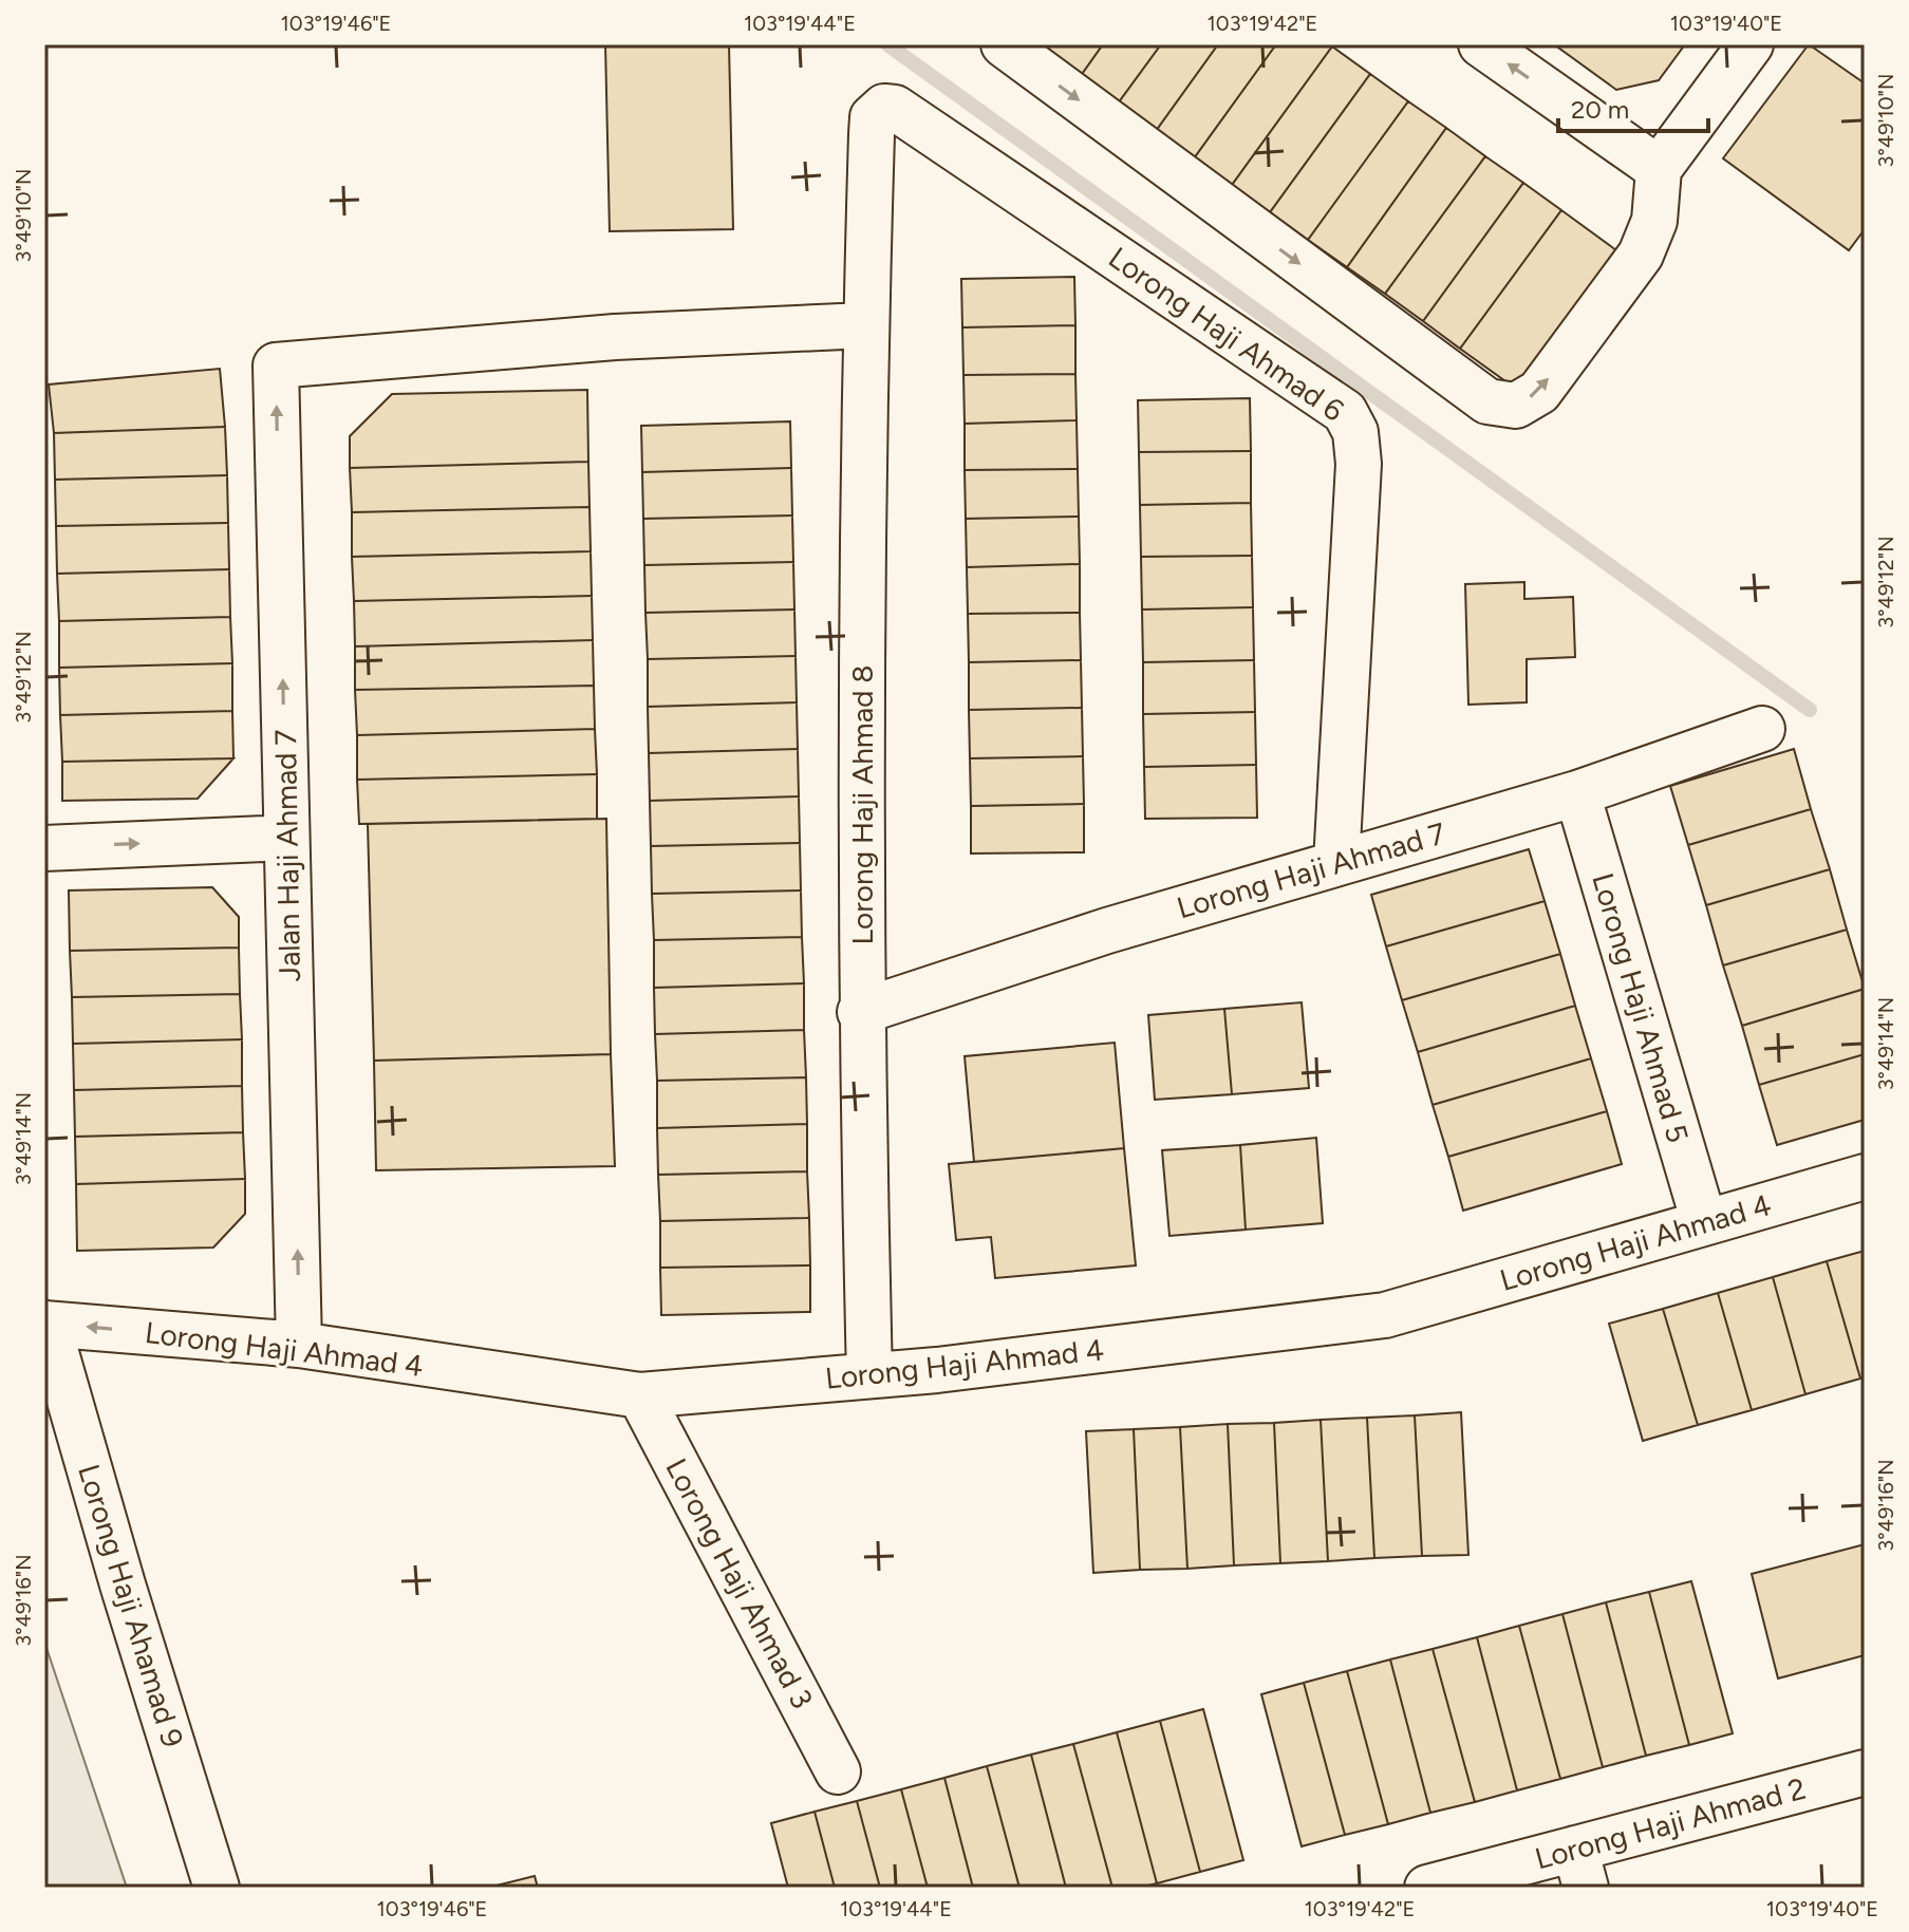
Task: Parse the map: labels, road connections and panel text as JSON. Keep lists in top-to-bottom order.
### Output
{
  "streets": {
    "street": [
      "Lorong Haji Ahmad 6",
      "Lorong Haji Ahmad 8",
      "Jalan Haji Ahmad 7",
      "Lorong Haji Ahmad 7",
      "Lorong Haji Ahmad 5",
      "Lorong Haji Ahmad 4",
      "Lorong Haji Ahmad 3",
      "Lorong Haji Ahamad 9",
      "Lorong Haji Ahmad 2"
    ]
  },
  "crossings": [
    ["Lorong Haji Ahmad 6", "Lorong Haji Ahmad 8"],
    ["Lorong Haji Ahmad 6", "Lorong Haji Ahmad 7"],
    ["Lorong Haji Ahmad 8", "Jalan Haji Ahmad 7"],
    ["Lorong Haji Ahmad 8", "Lorong Haji Ahmad 7"],
    ["Lorong Haji Ahmad 8", "Lorong Haji Ahmad 4"],
    ["Jalan Haji Ahmad 7", "Lorong Haji Ahmad 4"],
    ["Lorong Haji Ahmad 7", "Lorong Haji Ahmad 5"],
    ["Lorong Haji Ahmad 5", "Lorong Haji Ahmad 4"],
    ["Lorong Haji Ahmad 4", "Lorong Haji Ahmad 3"],
    ["Lorong Haji Ahmad 4", "Lorong Haji Ahamad 9"]
  ],
  "scale_bar": "20 m",
  "coordinates": [
    "103°19'46\"E",
    "103°19'44\"E",
    "103°19'42\"E",
    "103°19'40\"E",
    "3°49'10\"N",
    "3°49'12\"N",
    "3°49'14\"N",
    "3°49'16\"N"
  ]
}
